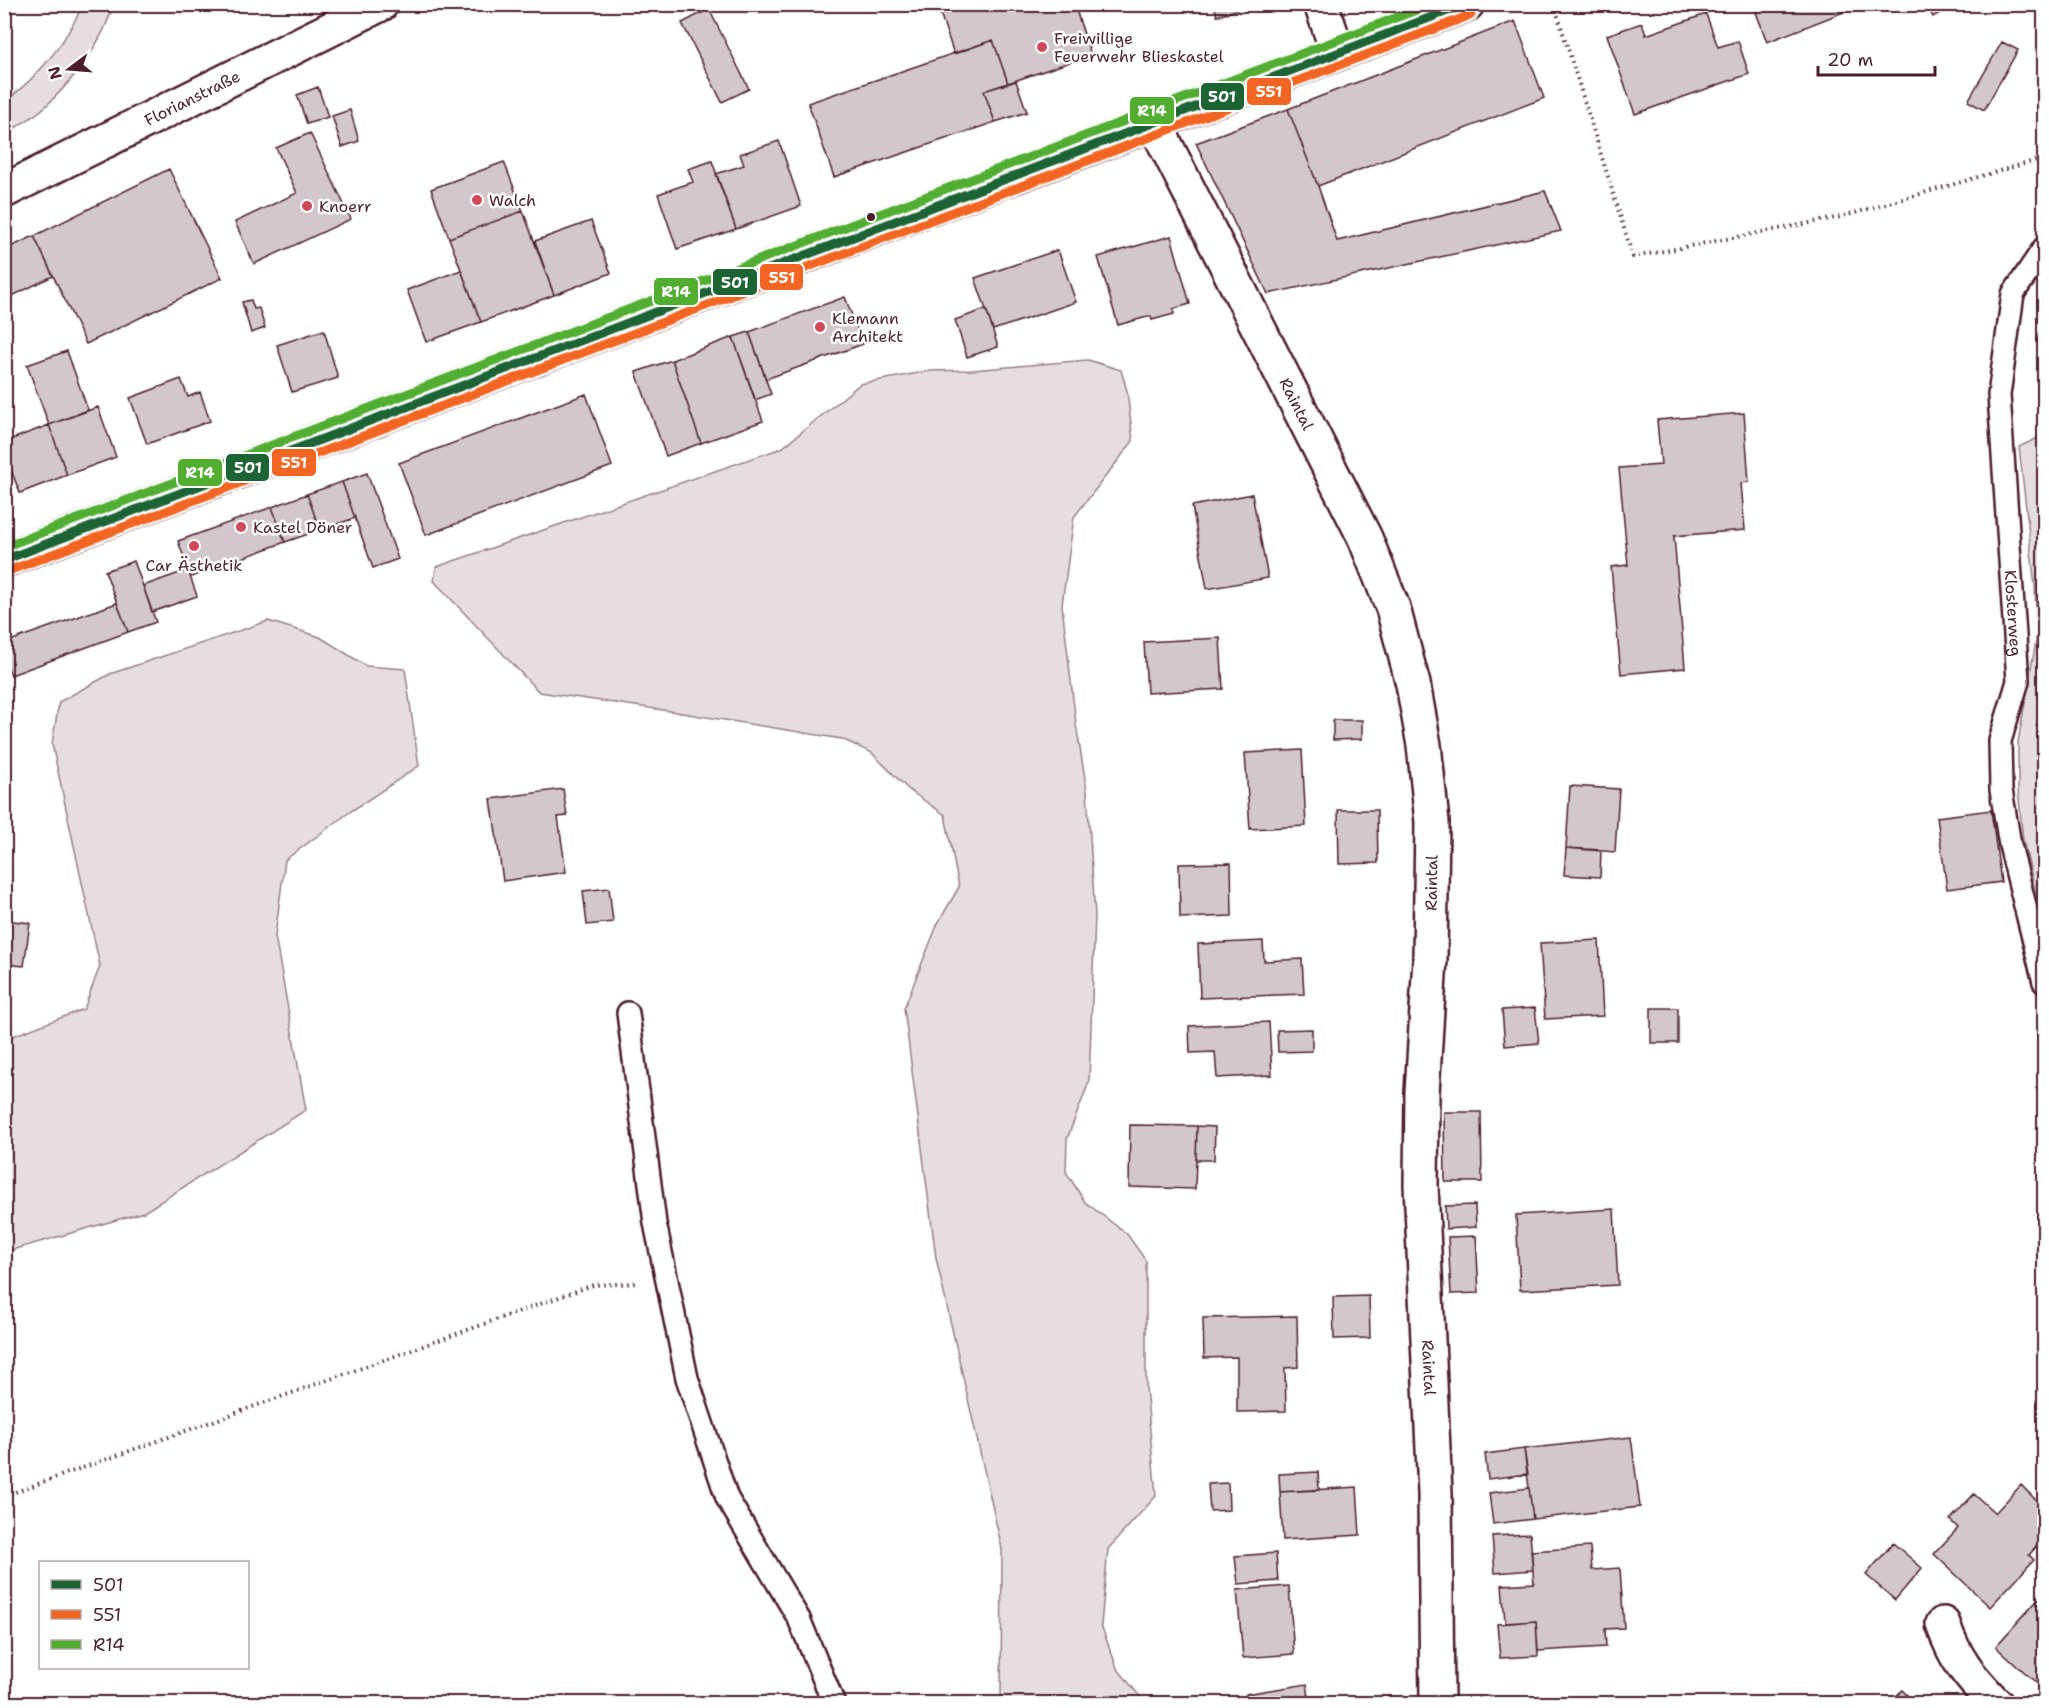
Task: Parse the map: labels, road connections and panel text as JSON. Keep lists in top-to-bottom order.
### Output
{
  "streets": {
    "street": ["Florianstraße", "Raintal"],
    "lane": ["Klosterweg"]
  },
  "places": [
    "Freiwillige Feuerwehr Blieskastel",
    "Walch",
    "Knoerr",
    "Klemann Architekt",
    "Kastel Döner",
    "Car Ästhetik"
  ],
  "lines": ["transit line 501", "transit line R14", "transit line 551"],
  "legend": ["501", "551", "R14"],
  "scale_bar": "20 m",
  "north": "left"
}
